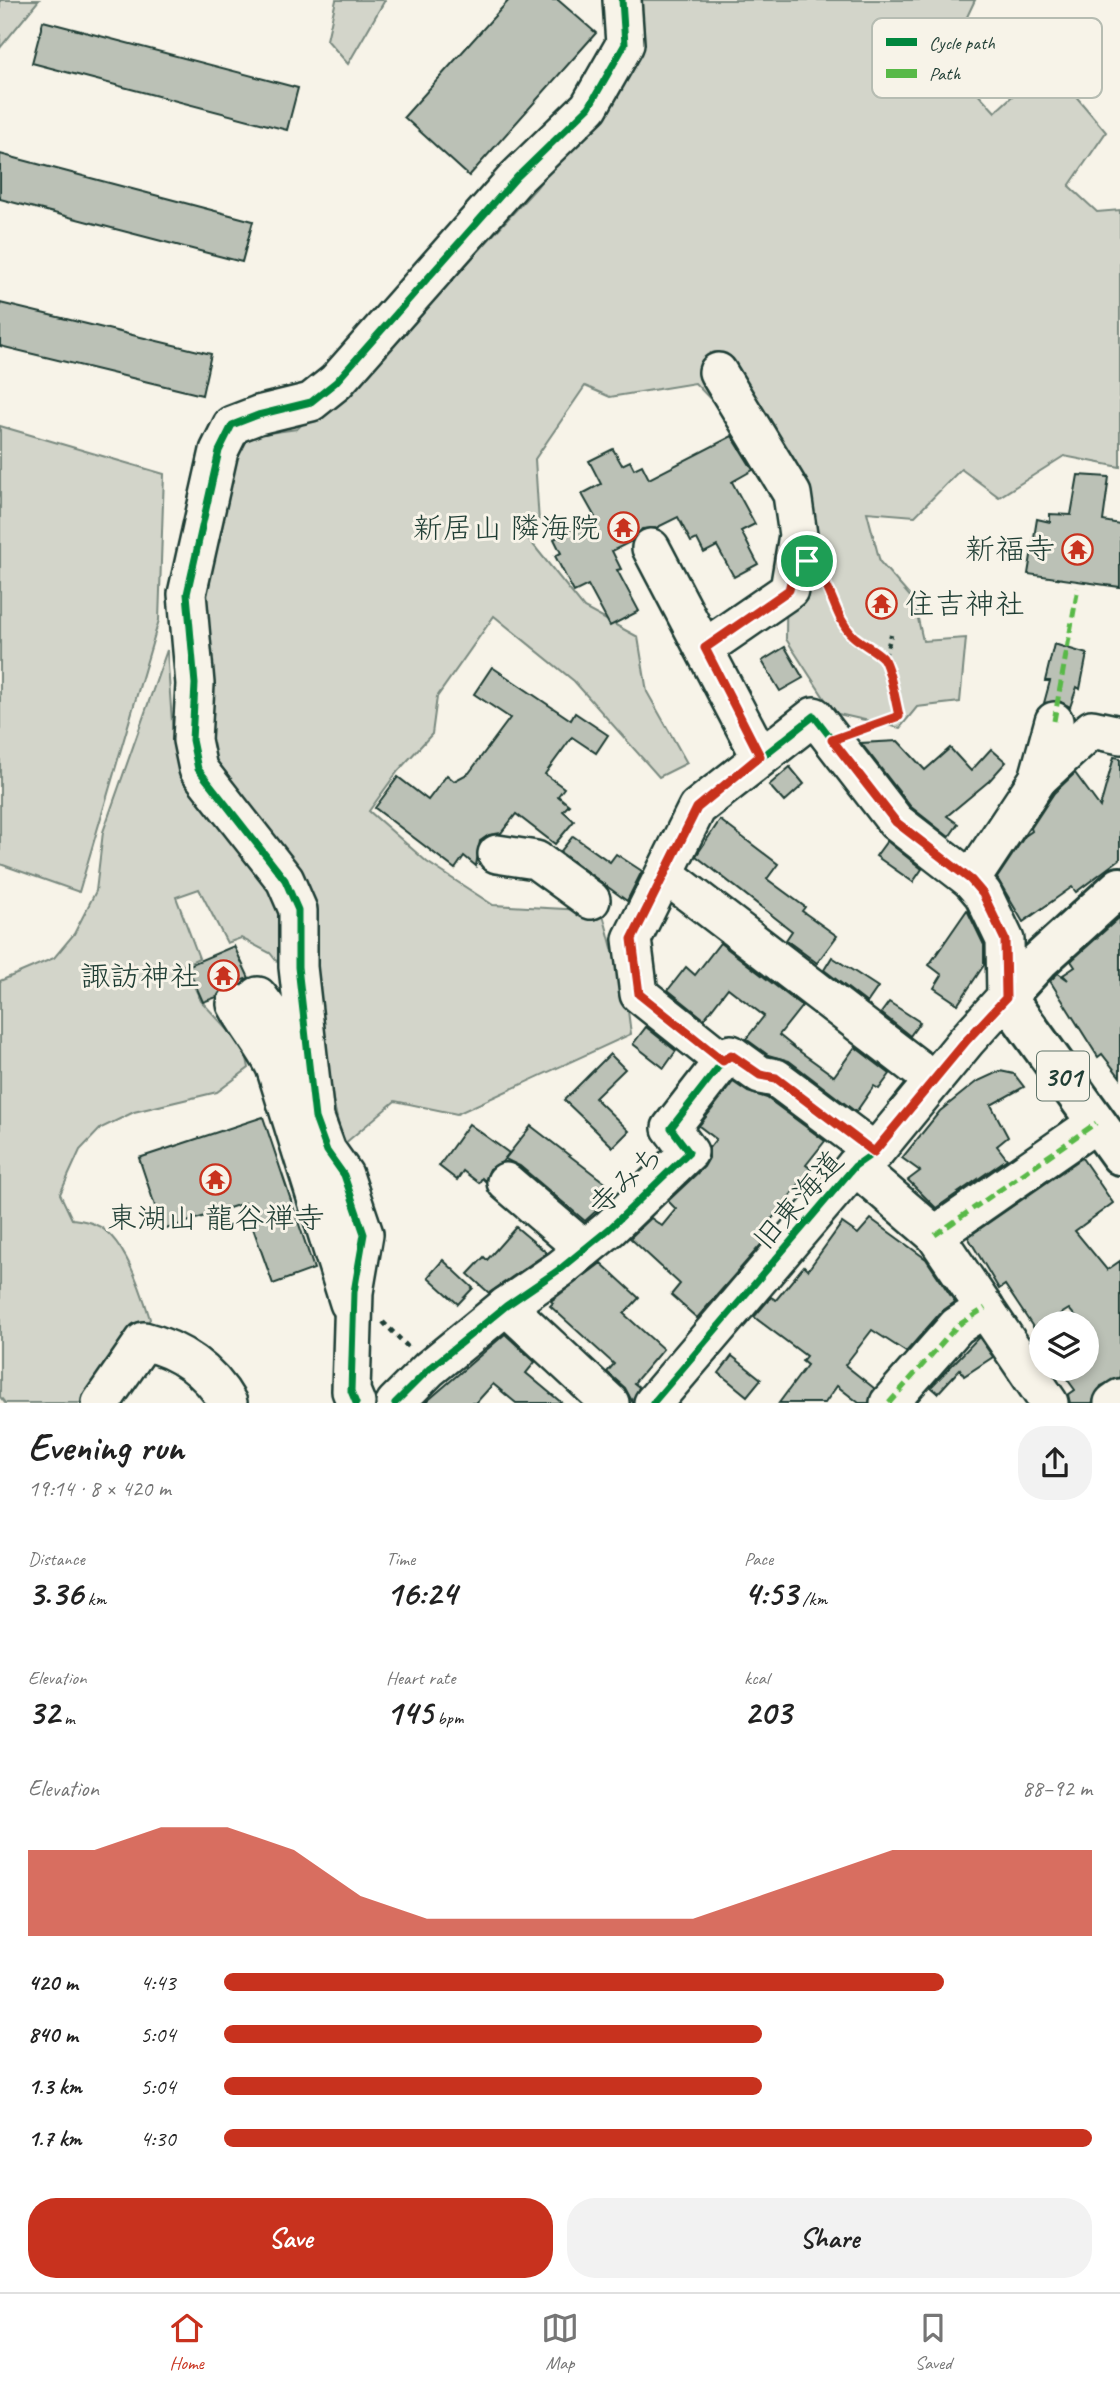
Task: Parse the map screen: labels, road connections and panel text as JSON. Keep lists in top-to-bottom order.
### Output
{
  "streets": {
    "highway": ["301"],
    "street": ["寺みち", "旧東海道"]
  },
  "crossings": [
    ["301", "旧東海道"]
  ],
  "places": {
    "temple": [
      "新居山 隣海院",
      "新福寺",
      "住吉神社",
      "諏訪神社",
      "東湖山 龍谷禅寺"
    ]
  },
  "legend": ["Cycle path", "Path"],
  "page": {
    "heading": ["Evening run", "19:14 · 8 × 420 m"],
    "stats": [
      ["Distance", "3.36 km"],
      ["Time", "16:24"],
      ["Pace", "4:53 /km"],
      ["Elevation", "32 m"],
      ["Heart rate", "145 bpm"],
      ["kcal", "203"]
    ],
    "chart": ["Elevation", "88–92 m"],
    "list": [
      {
        "name": "420 m",
        "note": "4:43"
      },
      {
        "name": "840 m",
        "note": "5:04"
      },
      {
        "name": "1.3 km",
        "note": "5:04"
      },
      {
        "name": "1.7 km",
        "note": "4:30"
      }
    ],
    "buttons": ["Save", "Share"],
    "tabs": ["Home", "Map", "Saved"]
  }
}
